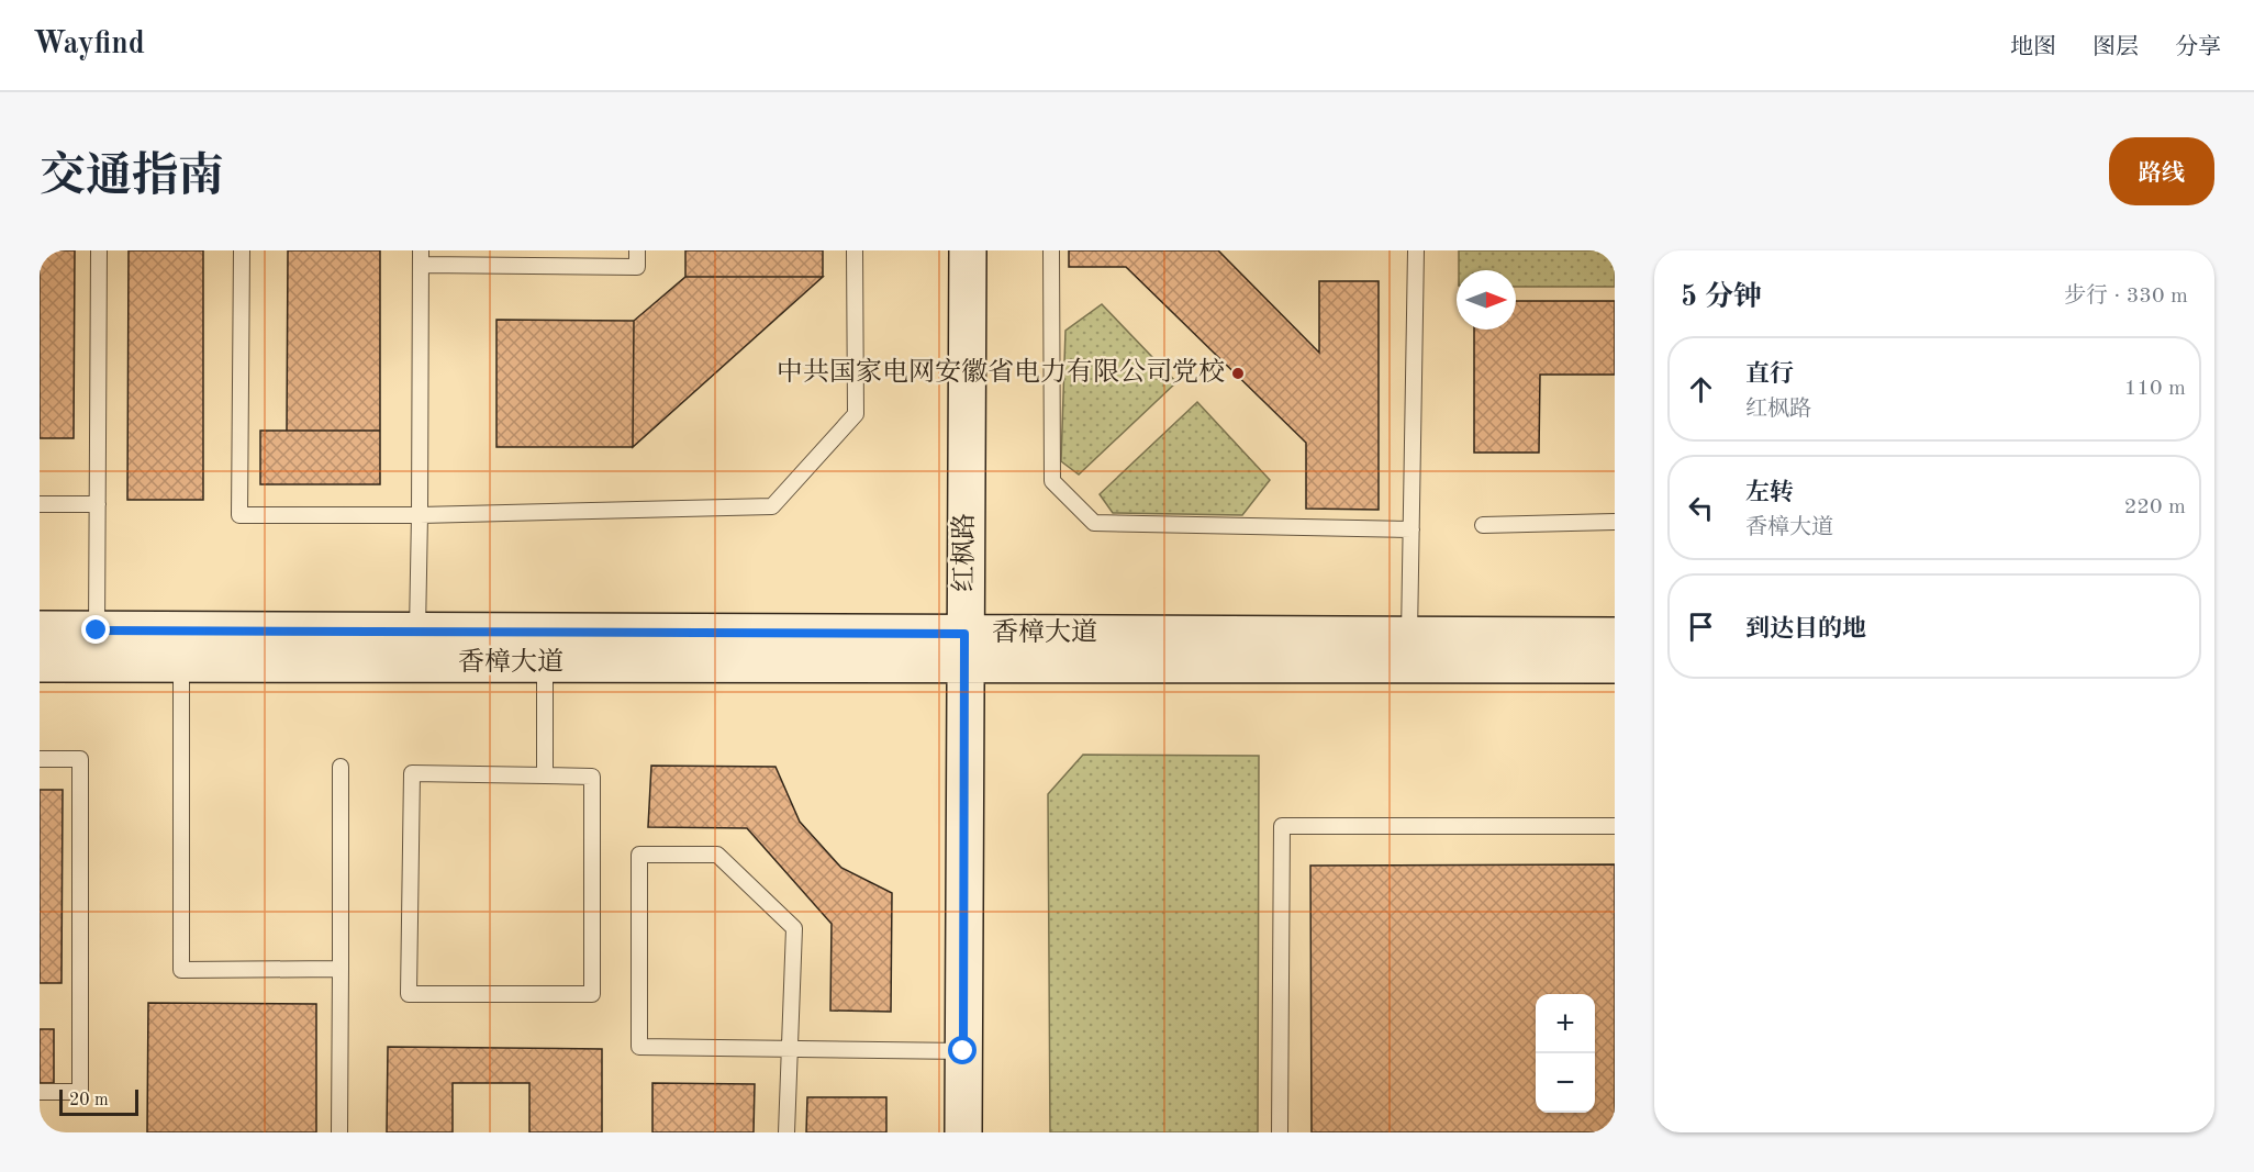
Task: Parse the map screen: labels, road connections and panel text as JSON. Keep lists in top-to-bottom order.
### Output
{
  "streets": {
    "main road": ["红枫路", "香樟大道"]
  },
  "crossings": [
    ["红枫路", "香樟大道"]
  ],
  "places": ["中共国家电网安徽省电力有限公司党校"],
  "scale_bar": "20 m",
  "north": "right",
  "page": {
    "header": "Wayfind",
    "nav": ["地图", "图层", "分享"],
    "title": "交通指南",
    "buttons": "路线",
    "heading": ["5 分钟", "步行 · 330 m"],
    "list": [
      ["直行", "红枫路", "110 m"],
      ["左转", "香樟大道", "220 m"],
      "到达目的地"
    ],
    "map_buttons": ["+", "−"],
    "scale": "20 m"
  }
}
